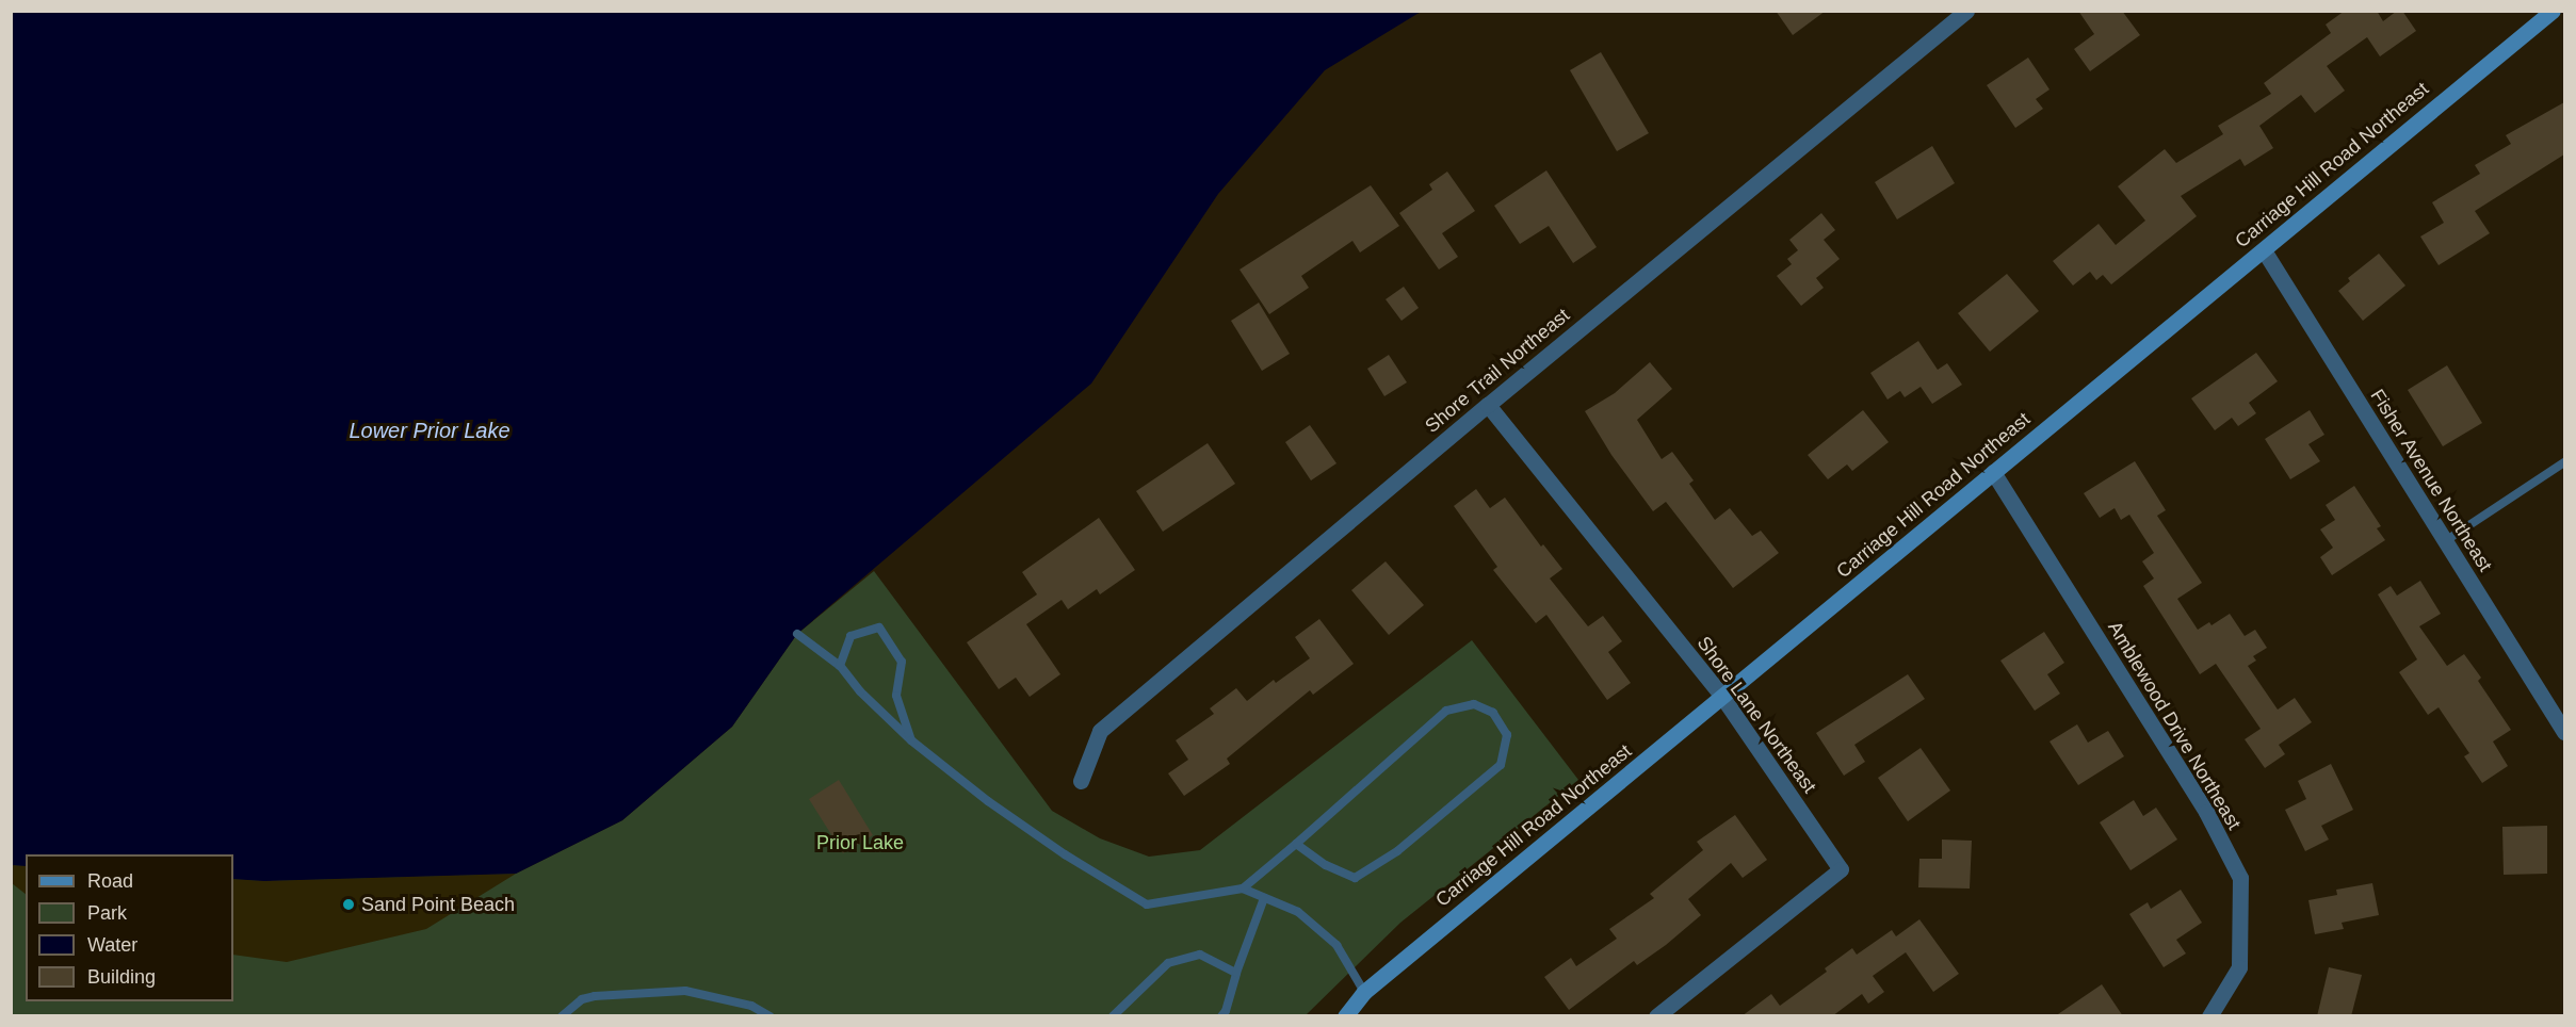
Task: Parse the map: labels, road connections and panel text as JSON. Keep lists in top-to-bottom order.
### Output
{
  "streets": {
    "street": [
      "Carriage Hill Road Northeast",
      "Shore Trail Northeast",
      "Fisher Avenue Northeast",
      "Shore Lane Northeast",
      "Amblewood Drive Northeast"
    ]
  },
  "crossings": [
    ["Carriage Hill Road Northeast", "Fisher Avenue Northeast"],
    ["Carriage Hill Road Northeast", "Shore Lane Northeast"],
    ["Carriage Hill Road Northeast", "Amblewood Drive Northeast"],
    ["Shore Trail Northeast", "Shore Lane Northeast"]
  ],
  "water": ["Lower Prior Lake"],
  "parks": ["Prior Lake"],
  "places": ["Sand Point Beach"],
  "legend": [
    "Road",
    "Park",
    "Water",
    "Building"
  ]
}
